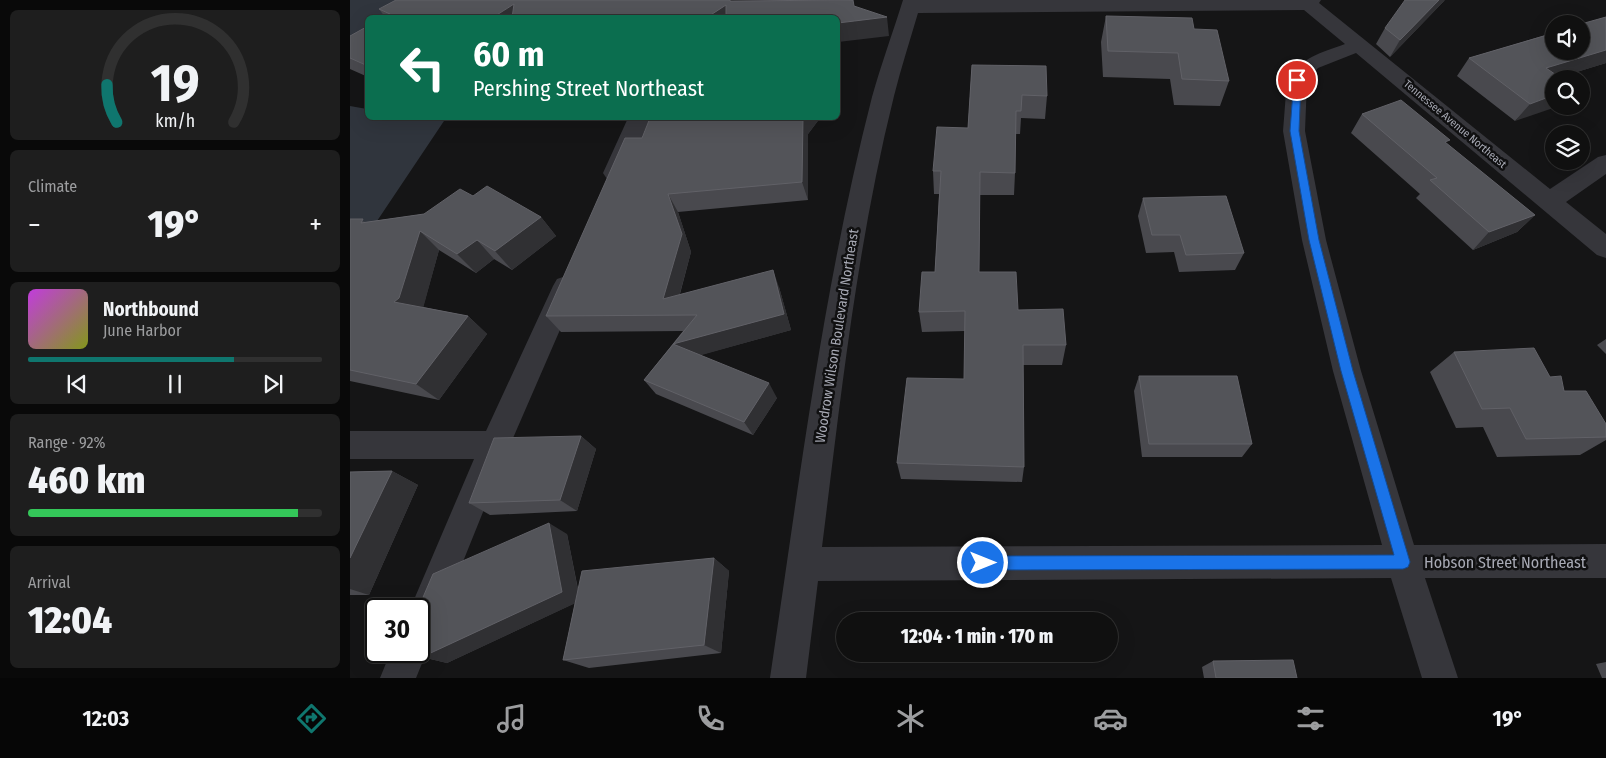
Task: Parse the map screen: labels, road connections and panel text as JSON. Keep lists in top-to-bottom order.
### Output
{
  "streets": {
    "street": ["Tennessee Avenue Northeast", "Woodrow Wilson Boulevard Northeast", "Hobson Street Northeast"]
  },
  "crossings": [
    ["Woodrow Wilson Boulevard Northeast", "Hobson Street Northeast"]
  ],
  "page": {
    "turn": ["60 m", "Pershing Street Northeast"],
    "tile": [
      "Climate",
      ["Range · 92%", "460 km"],
      ["Arrival", "12:04"]
    ],
    "heat": ["−", "19°", "+"],
    "song": ["Northbound", "June Harbor"],
    "limit": "30",
    "trip": "12:04 · 1 min · 170 m",
    "tabs": ["12:03", "19°"],
    "gauge": ["19", "km/h"]
  }
}
